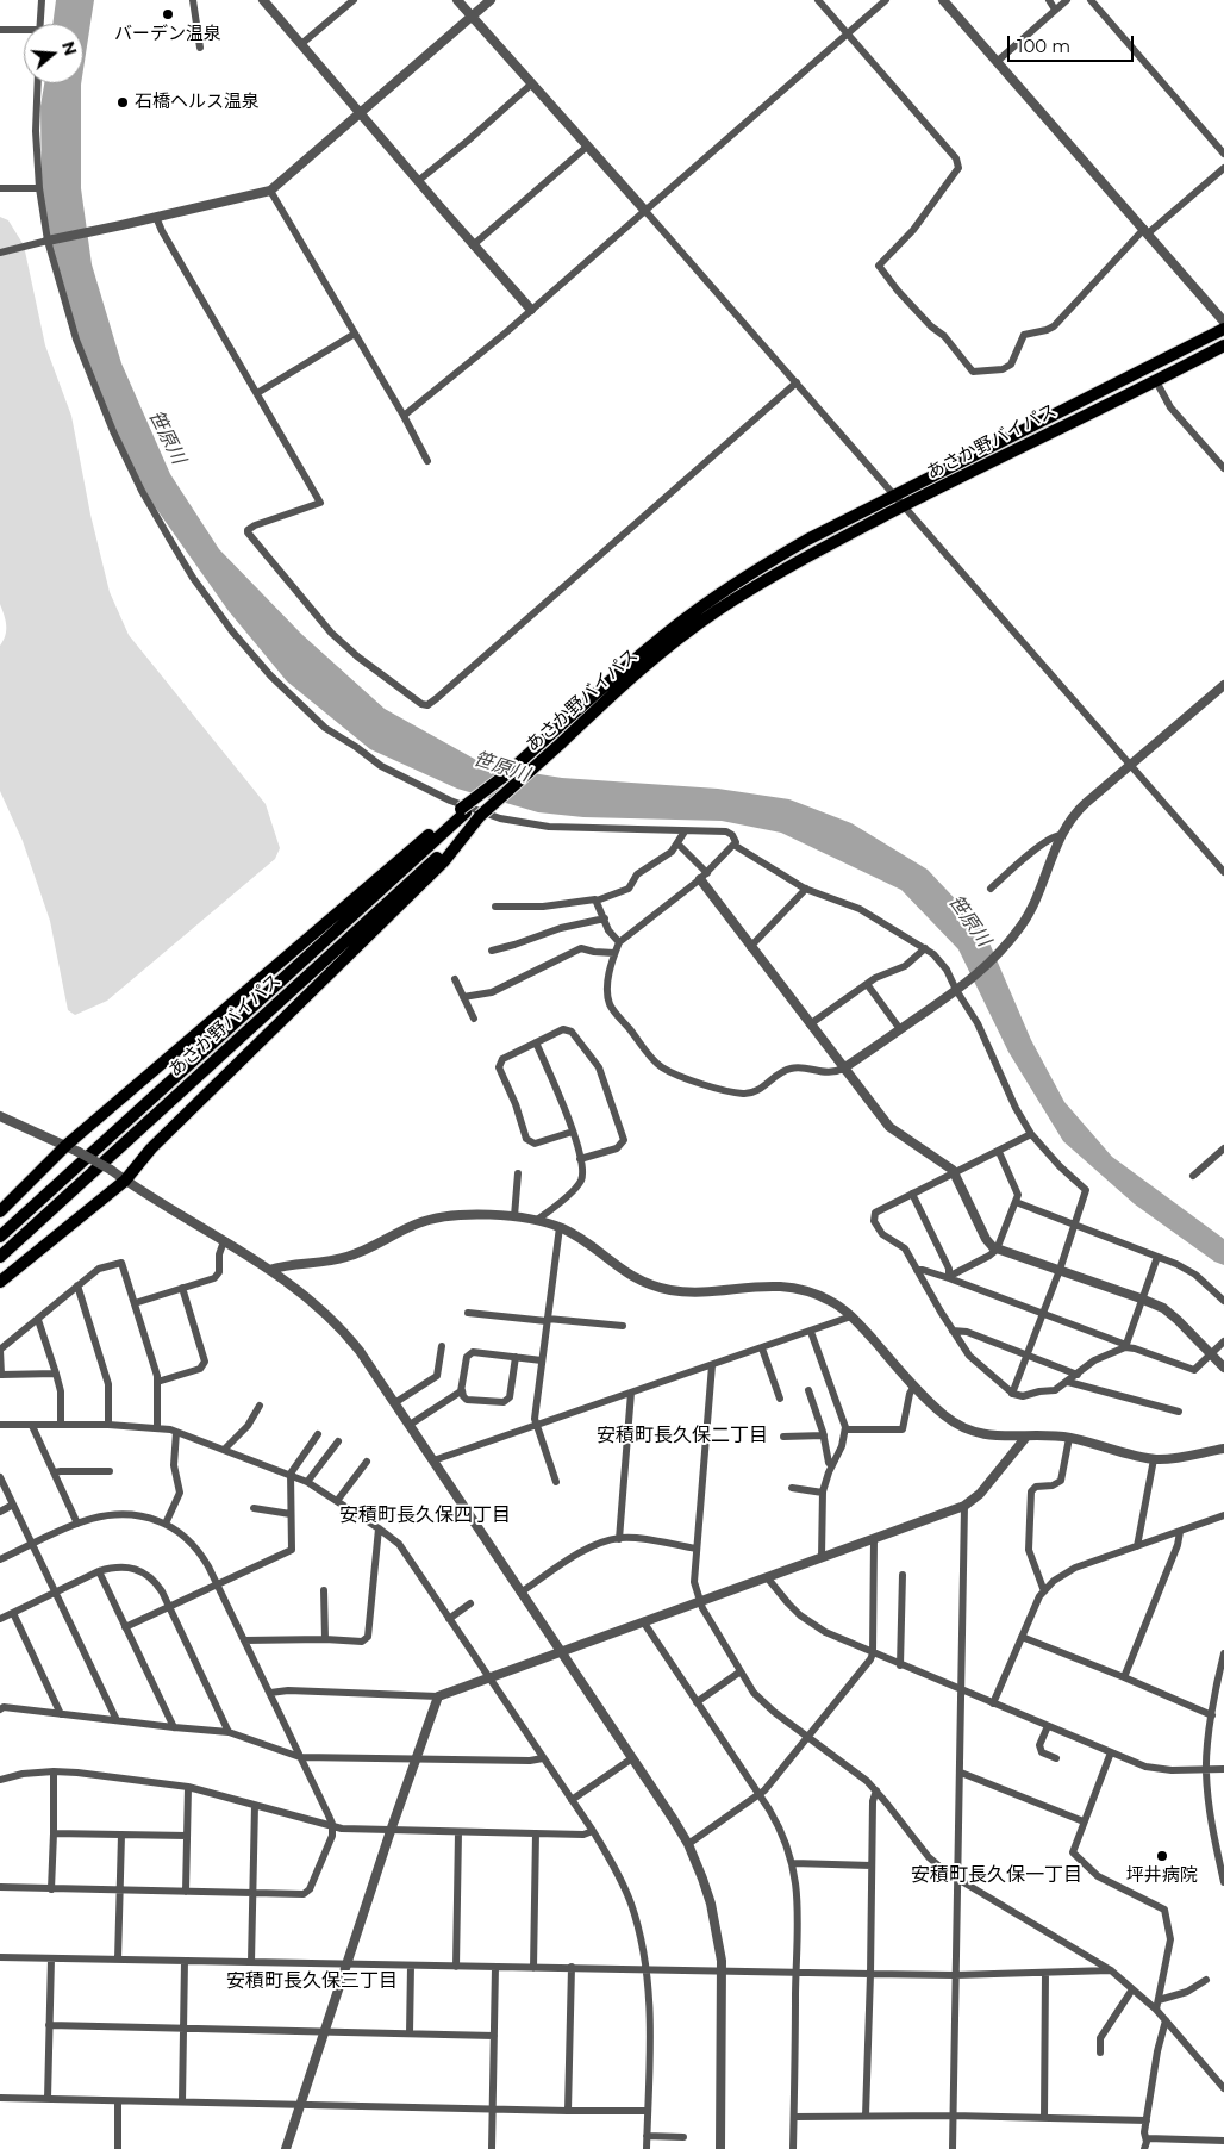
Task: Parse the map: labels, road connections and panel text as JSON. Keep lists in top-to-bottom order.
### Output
{
  "streets": {
    "highway": ["あさか野バイパス"]
  },
  "districts": [
    "安積町長久保二丁目",
    "安積町長久保四丁目",
    "安積町長久保一丁目",
    "安積町長久保三丁目"
  ],
  "water": ["笹原川"],
  "places": ["バーデン温泉", "石橋ヘルス温泉", "坪井病院"],
  "scale_bar": "100 m",
  "north": "right"
}
